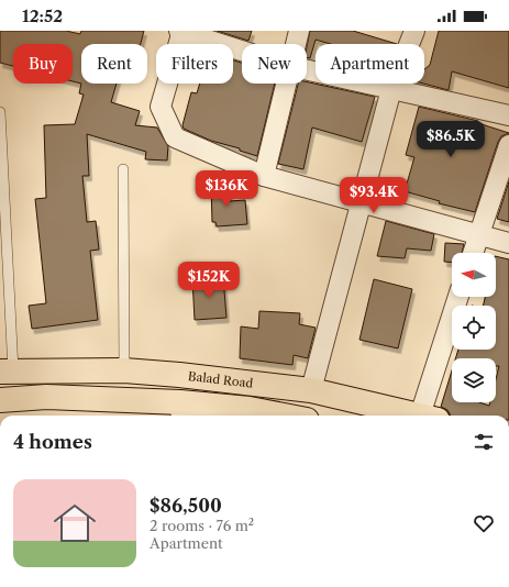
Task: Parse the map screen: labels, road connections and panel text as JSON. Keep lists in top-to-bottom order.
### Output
{
  "streets": {
    "highway": ["Balad Road"]
  },
  "north": "left",
  "page": {
    "status": "12:52",
    "chip": [
      "Buy",
      "Rent",
      "Filters",
      "New",
      "Apartment"
    ],
    "price": [
      "$86.5K",
      "$136K",
      "$93.4K",
      "$152K"
    ],
    "heading": "4 homes",
    "list": [
      {
        "name": "$86,500",
        "note": "2 rooms · 76 m² · Apartment"
      }
    ]
  }
}
